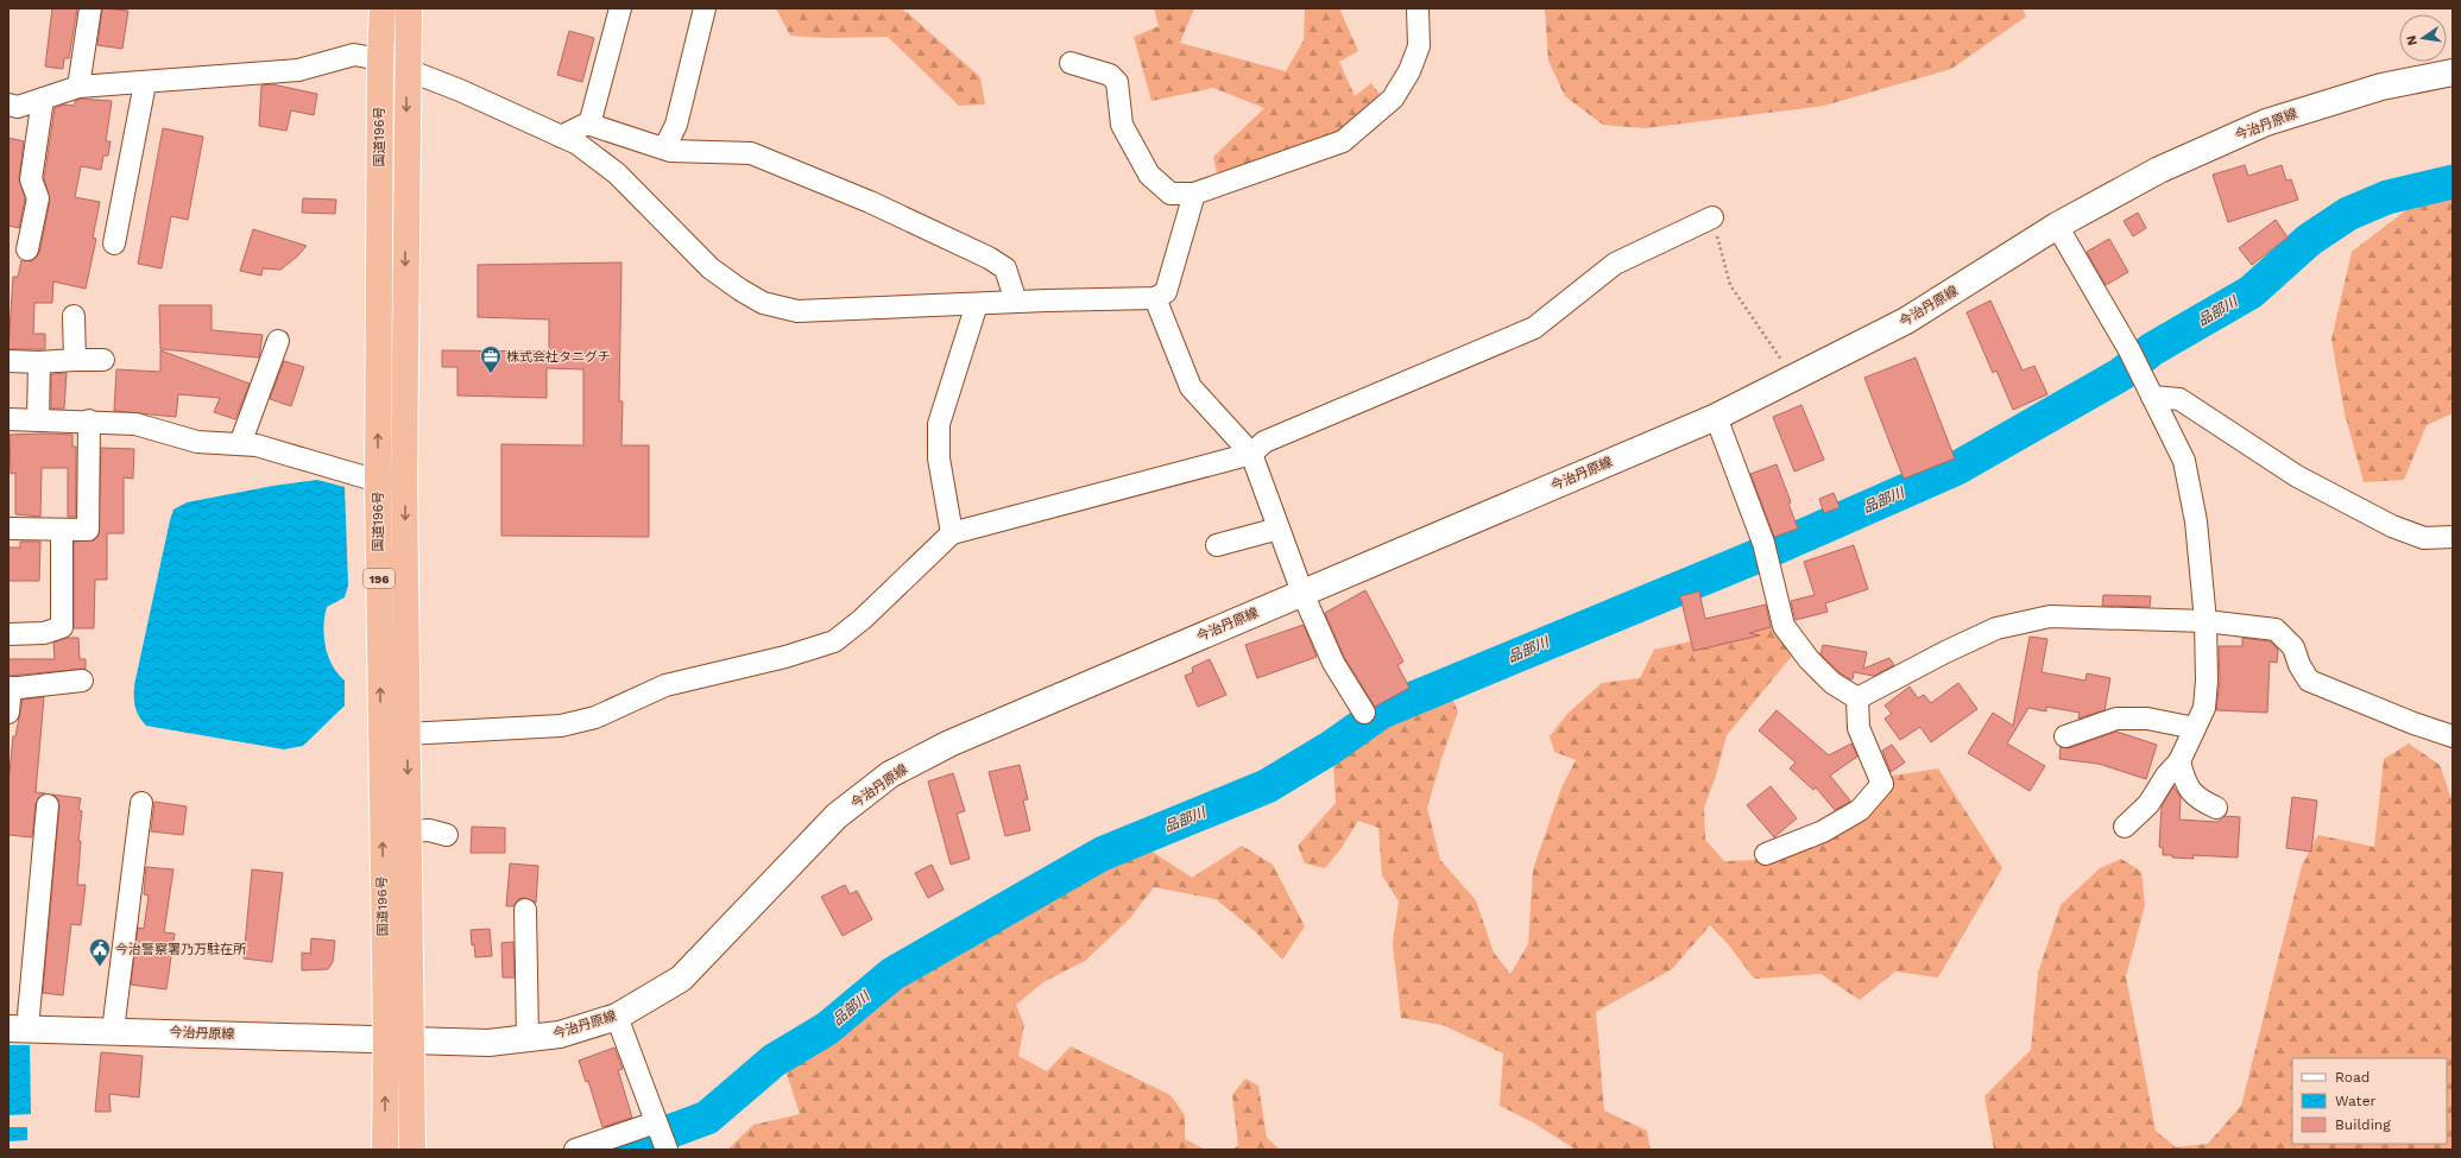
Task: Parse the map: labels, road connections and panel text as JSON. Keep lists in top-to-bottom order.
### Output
{
  "streets": {
    "highway": ["国道196号", "196"],
    "main road": ["今治丹原線"]
  },
  "crossings": [
    ["今治丹原線", "国道196号"]
  ],
  "water": ["品部川"],
  "places": {
    "office": ["株式会社タニグチ"],
    "public building": ["今治警察署乃万駐在所"]
  },
  "legend": ["Road", "Water", "Building"],
  "north": "left"
}
